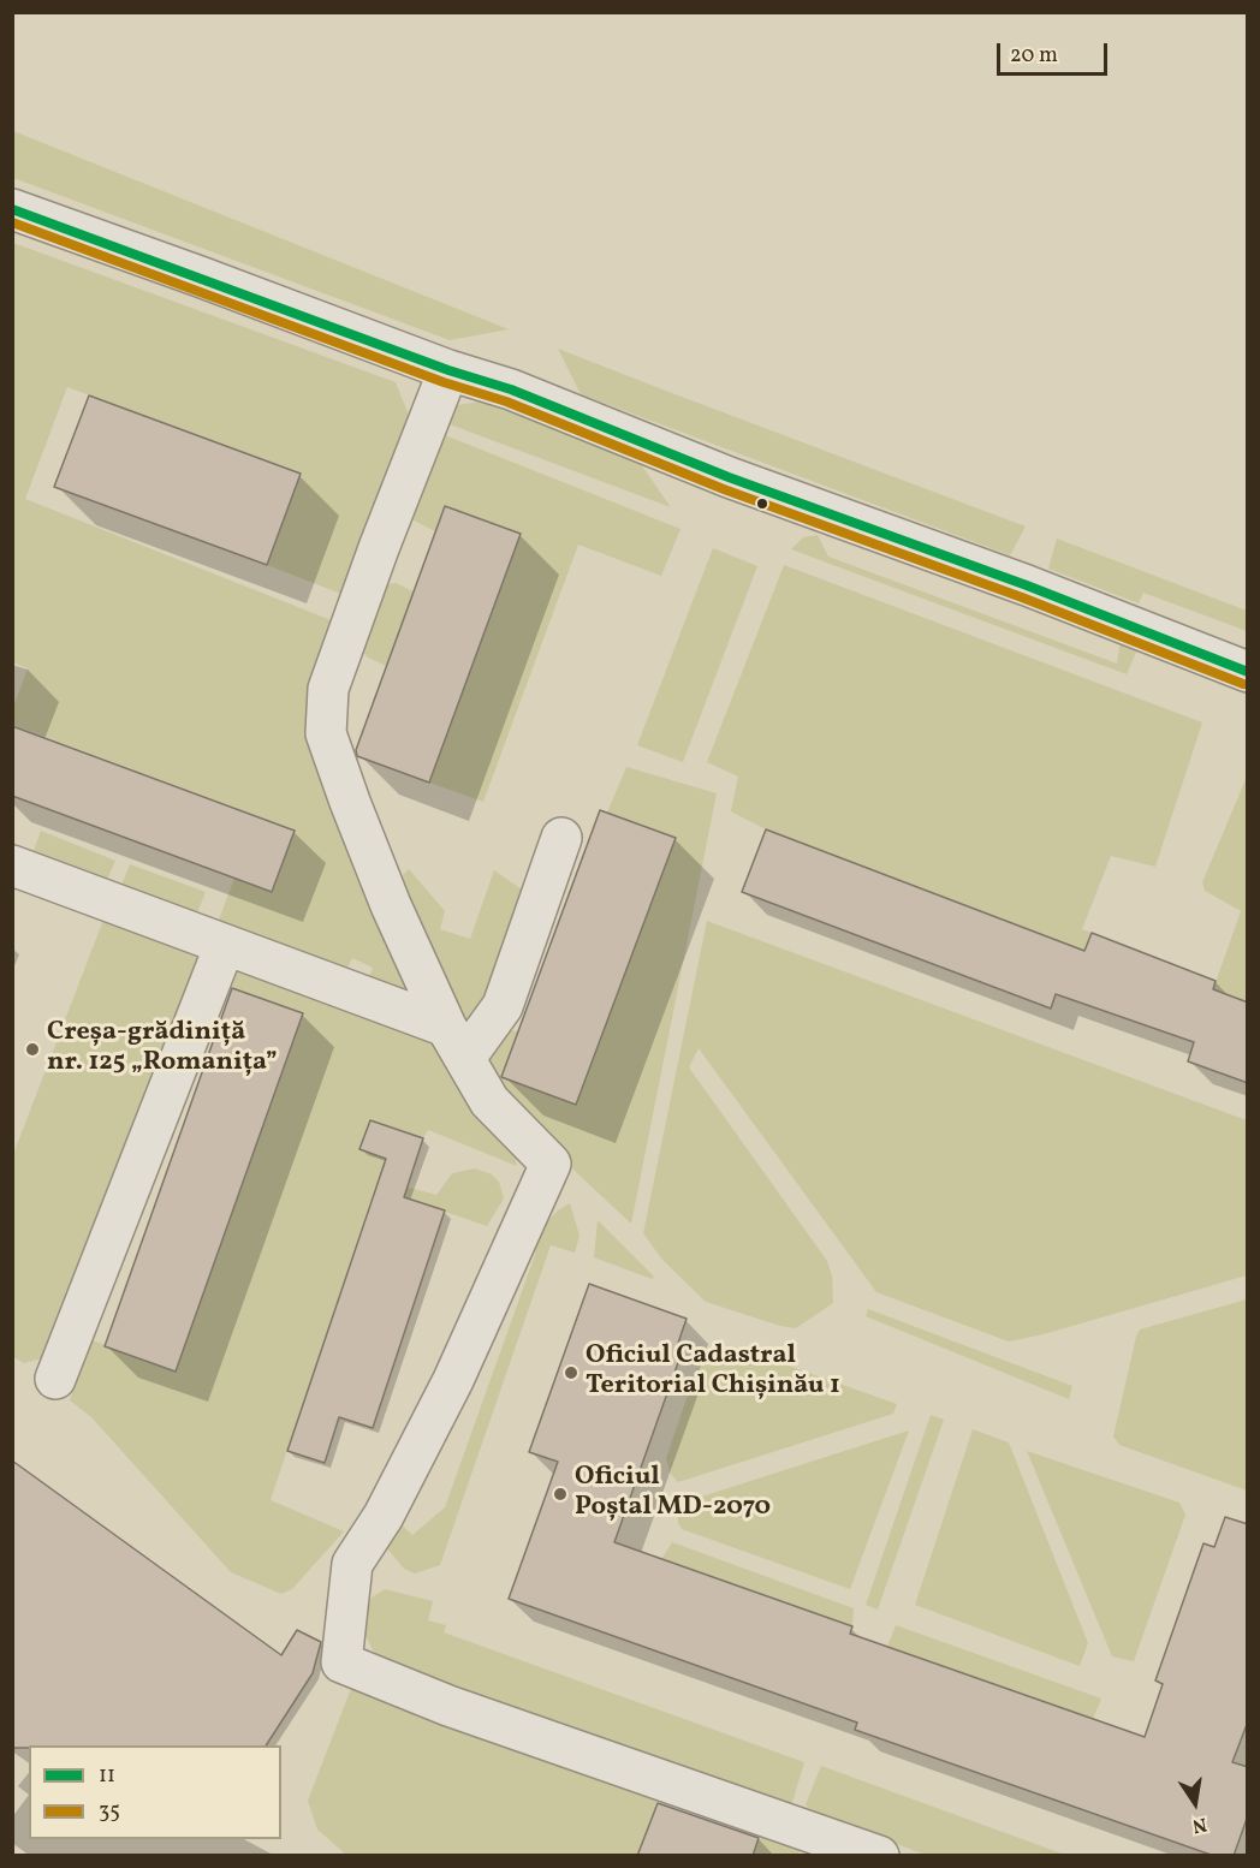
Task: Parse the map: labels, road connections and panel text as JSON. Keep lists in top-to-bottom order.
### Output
{
  "places": ["Creșa-grădiniță nr. 125 „Romanița”", "Oficiul Cadastral Teritorial Chișinău 1", "Oficiul Poștal MD-2070"],
  "lines": ["transit line 11", "transit line 35"],
  "legend": ["11", "35"],
  "scale_bar": "20 m",
  "north": "bottom"
}
